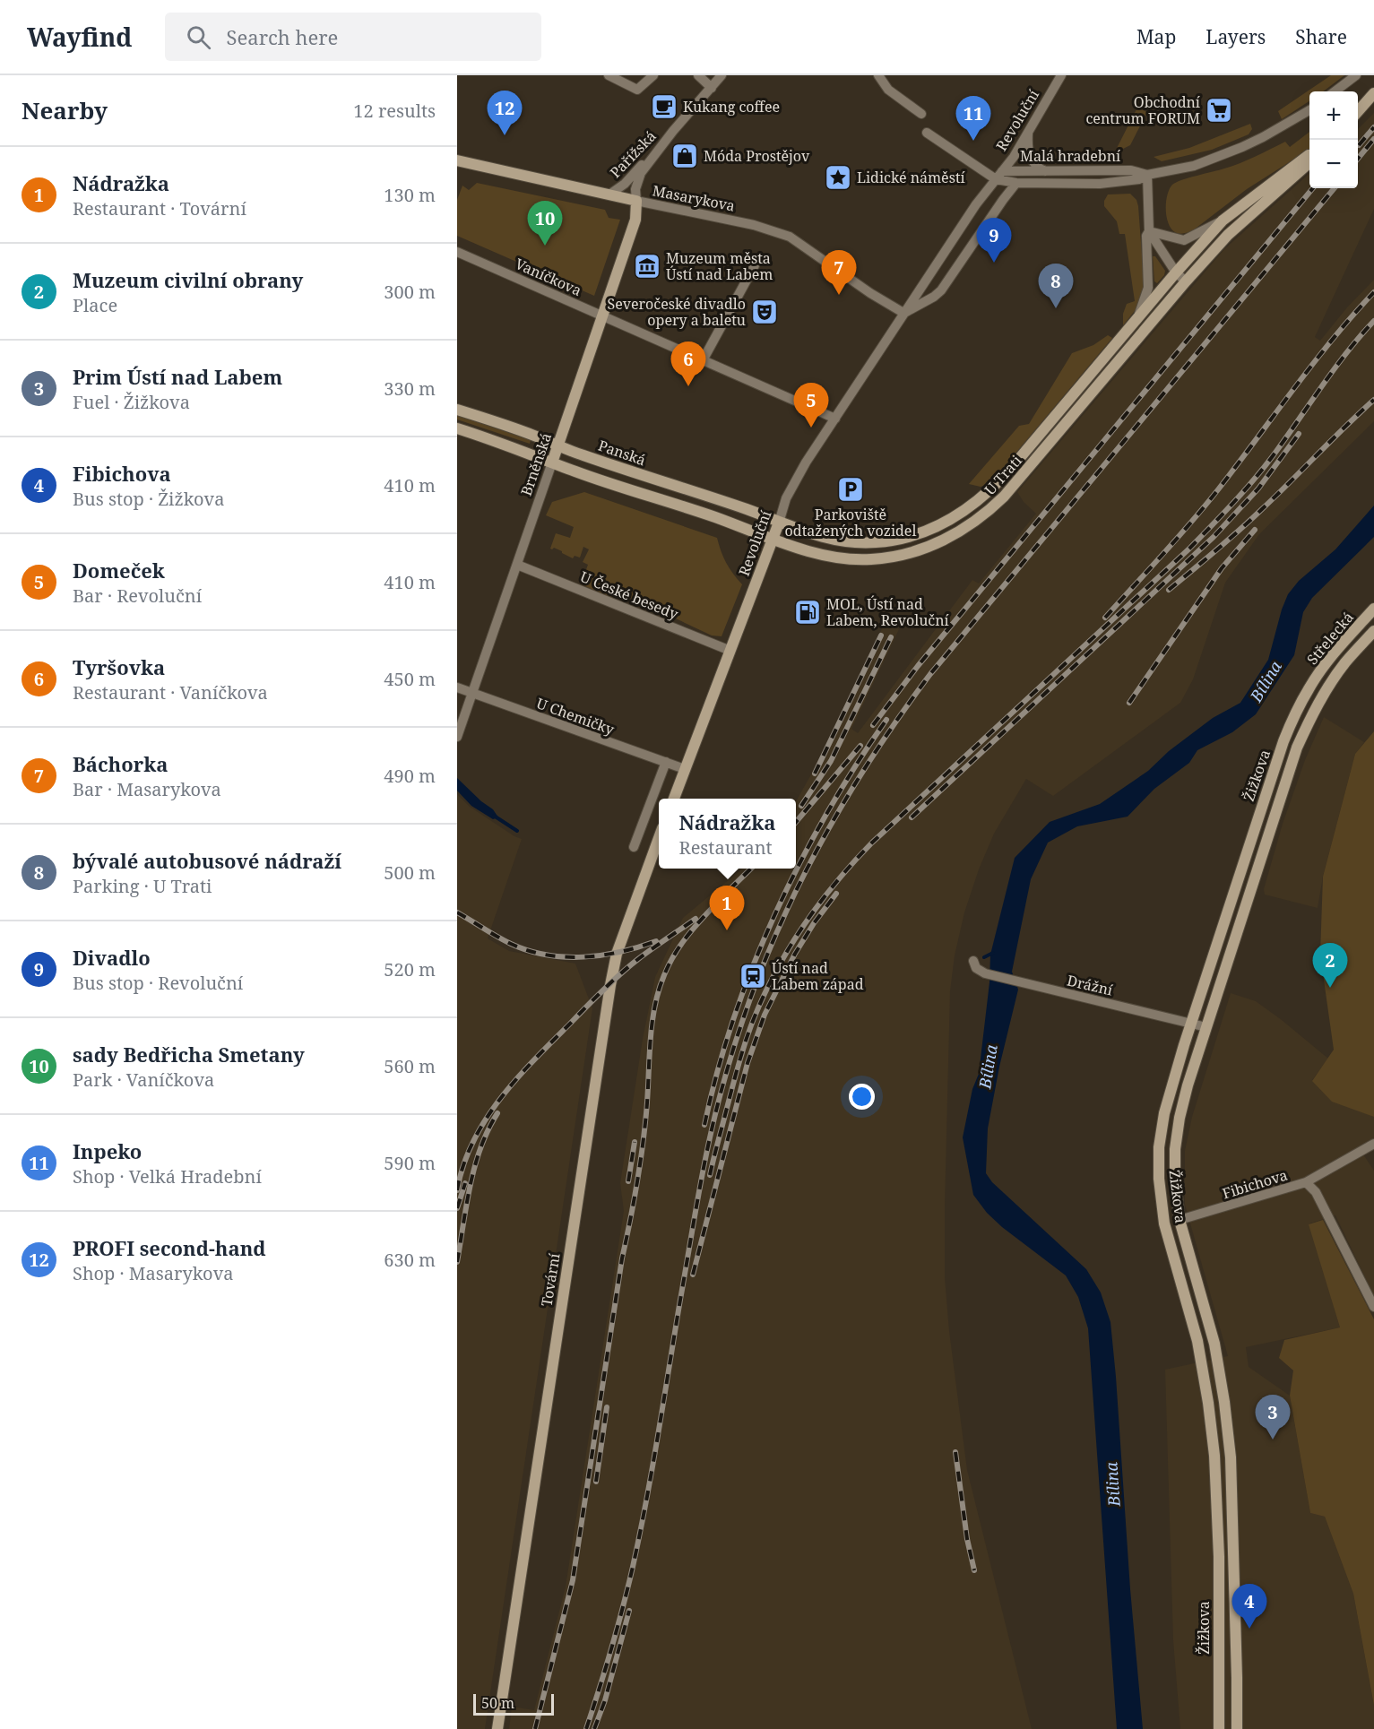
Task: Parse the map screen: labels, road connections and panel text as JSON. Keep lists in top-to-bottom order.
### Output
{
  "streets": {
    "street": [
      "Revoluční",
      "Pařížská",
      "Malá hradební",
      "Masarykova",
      "Vaníčkova",
      "Panská",
      "Brněnská",
      "U Trati",
      "U České besedy",
      "Střelecká",
      "U Chemičky",
      "Žižkova",
      "Drážní",
      "Fibichova",
      "Tovární"
    ]
  },
  "crossings": [
    ["Revoluční", "Malá hradební"],
    ["Revoluční", "Masarykova"],
    ["Revoluční", "Vaníčkova"],
    ["Revoluční", "Panská"],
    ["Revoluční", "U Trati"],
    ["Revoluční", "U České besedy"],
    ["Revoluční", "U Chemičky"],
    ["Pařížská", "Masarykova"],
    ["Pařížská", "Brněnská"],
    ["Malá hradební", "U Trati"],
    ["Masarykova", "Brněnská"],
    ["Vaníčkova", "Brněnská"],
    ["Panská", "Brněnská"],
    ["Panská", "U Trati"],
    ["Brněnská", "U České besedy"],
    ["Brněnská", "U Chemičky"],
    ["Střelecká", "Žižkova"],
    ["Žižkova", "Drážní"],
    ["Žižkova", "Fibichova"]
  ],
  "water": ["Bílina"],
  "places": {
    "cafe": ["Kukang coffee"],
    "supermarket": ["Obchodní centrum FORUM"],
    "shop": ["Móda Prostějov"],
    "place": ["Lidické náměstí"],
    "museum": ["Muzeum města Ústí nad Labem"],
    "theatre": ["Severočeské divadlo opery a baletu"],
    "parking": ["Parkoviště odtažených vozidel"],
    "fuel station": ["MOL, Ústí nad Labem, Revoluční"],
    "station": ["Ústí nad Labem západ"]
  },
  "scale_bar": "50 m",
  "page": {
    "header": "Wayfind",
    "search": "Search here",
    "nav": ["Map", "Layers", "Share"],
    "heading": ["Nearby", "12 results"],
    "pins": [
      "12",
      "11",
      "10",
      "9",
      "7",
      "8",
      "6",
      "5",
      "1",
      "2",
      "3",
      "4"
    ],
    "map_buttons": ["+", "−"],
    "list": [
      {
        "mark": "1",
        "name": "Nádražka",
        "note": "Restaurant · Tovární",
        "value": "130 m"
      },
      {
        "mark": "2",
        "name": "Muzeum civilní obrany",
        "note": "Place",
        "value": "300 m"
      },
      {
        "mark": "3",
        "name": "Prim Ústí nad Labem",
        "note": "Fuel · Žižkova",
        "value": "330 m"
      },
      {
        "mark": "4",
        "name": "Fibichova",
        "note": "Bus stop · Žižkova",
        "value": "410 m"
      },
      {
        "mark": "5",
        "name": "Domeček",
        "note": "Bar · Revoluční",
        "value": "410 m"
      },
      {
        "mark": "6",
        "name": "Tyršovka",
        "note": "Restaurant · Vaníčkova",
        "value": "450 m"
      },
      {
        "mark": "7",
        "name": "Báchorka",
        "note": "Bar · Masarykova",
        "value": "490 m"
      },
      {
        "mark": "8",
        "name": "bývalé autobusové nádraží",
        "note": "Parking · U Trati",
        "value": "500 m"
      },
      {
        "mark": "9",
        "name": "Divadlo",
        "note": "Bus stop · Revoluční",
        "value": "520 m"
      },
      {
        "mark": "10",
        "name": "sady Bedřicha Smetany",
        "note": "Park · Vaníčkova",
        "value": "560 m"
      },
      {
        "mark": "11",
        "name": "Inpeko",
        "note": "Shop · Velká Hradební",
        "value": "590 m"
      },
      {
        "mark": "12",
        "name": "PROFI second-hand",
        "note": "Shop · Masarykova",
        "value": "630 m"
      }
    ],
    "popup": ["Nádražka", "Restaurant"],
    "scale": "50 m"
  }
}
